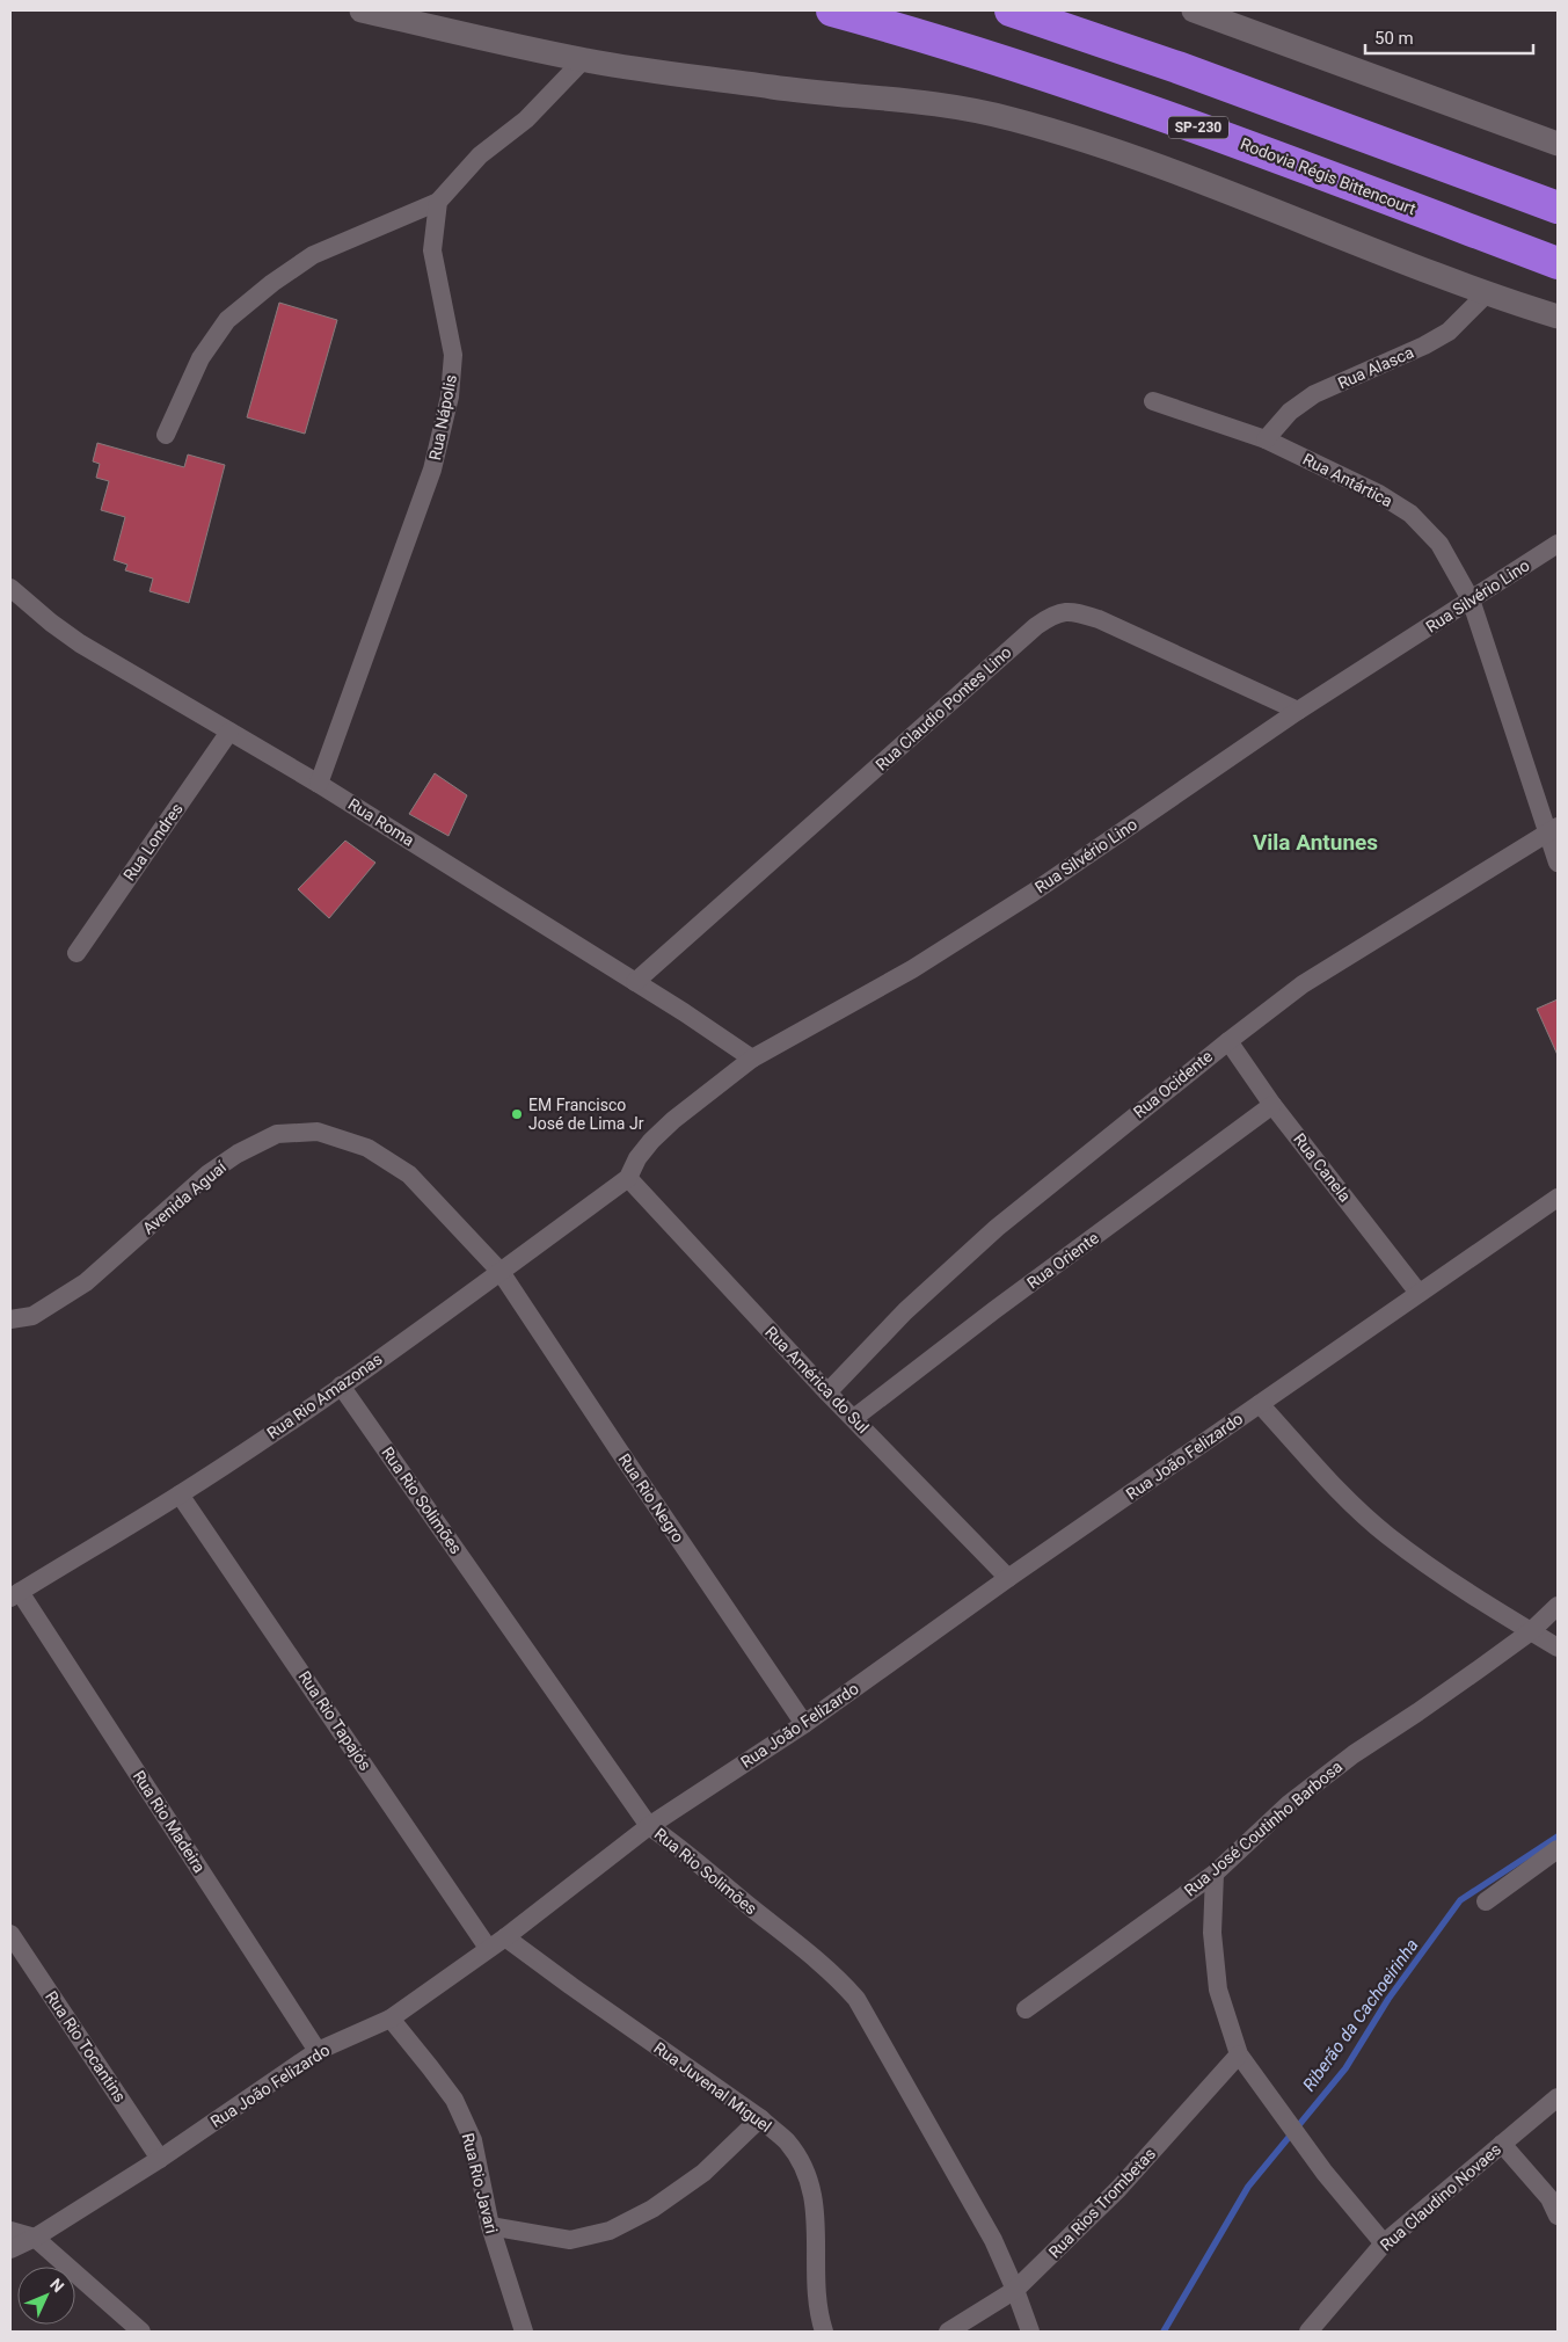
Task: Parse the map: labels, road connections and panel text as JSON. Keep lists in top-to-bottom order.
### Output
{
  "streets": {
    "highway": ["SP-230", "Rodovia Régis Bittencourt"],
    "street": [
      "Rua Alasca",
      "Rua Nápolis",
      "Rua Antártica",
      "Rua Silvério Lino",
      "Rua Claudio Pontes Lino",
      "Rua Roma",
      "Rua Londres",
      "Rua Ocidente",
      "Rua Canela",
      "Avenida Aguaí",
      "Rua Oriente",
      "Rua América do Sul",
      "Rua Rio Amazonas",
      "Rua João Felizardo",
      "Rua Rio Negro",
      "Rua Rio Solimões",
      "Rua Rio Tapajós",
      "Rua Rio Madeira",
      "Rua José Coutinho Barbosa",
      "Rua Rio Tocantins",
      "Rua Juvenal Miguel",
      "Rua Rio Javari",
      "Rua Claudino Novaes",
      "Rua Rios Trombetas"
    ]
  },
  "crossings": [
    ["Rua Alasca", "Rua Antártica"],
    ["Rua Nápolis", "Rua Roma"],
    ["Rua Antártica", "Rua Silvério Lino"],
    ["Rua Antártica", "Rua Ocidente"],
    ["Rua Silvério Lino", "Rua Claudio Pontes Lino"],
    ["Rua Silvério Lino", "Rua Roma"],
    ["Rua Silvério Lino", "Rua América do Sul"],
    ["Rua Silvério Lino", "Rua Rio Amazonas"],
    ["Rua Claudio Pontes Lino", "Rua Roma"],
    ["Rua Roma", "Rua Londres"],
    ["Rua Ocidente", "Rua Canela"],
    ["Rua Ocidente", "Rua América do Sul"],
    ["Rua Canela", "Rua Oriente"],
    ["Rua Canela", "Rua João Felizardo"],
    ["Avenida Aguaí", "Rua Rio Amazonas"],
    ["Avenida Aguaí", "Rua Rio Negro"],
    ["Rua Oriente", "Rua América do Sul"],
    ["Rua América do Sul", "Rua Rio Amazonas"],
    ["Rua América do Sul", "Rua João Felizardo"],
    ["Rua Rio Amazonas", "Rua Rio Negro"],
    ["Rua Rio Amazonas", "Rua Rio Solimões"],
    ["Rua Rio Amazonas", "Rua Rio Tapajós"],
    ["Rua Rio Amazonas", "Rua Rio Madeira"],
    ["Rua João Felizardo", "Rua Rio Negro"],
    ["Rua João Felizardo", "Rua Rio Solimões"],
    ["Rua João Felizardo", "Rua Rio Tapajós"],
    ["Rua João Felizardo", "Rua Rio Madeira"],
    ["Rua João Felizardo", "Rua Rio Tocantins"],
    ["Rua João Felizardo", "Rua Juvenal Miguel"],
    ["Rua João Felizardo", "Rua Rio Javari"],
    ["Rua Rio Solimões", "Rua Rios Trombetas"]
  ],
  "districts": ["Vila Antunes"],
  "water": ["Riberão da Cachoeirinha"],
  "places": ["EM Francisco José de Lima Jr"],
  "scale_bar": "50 m",
  "north": "top right"
}
